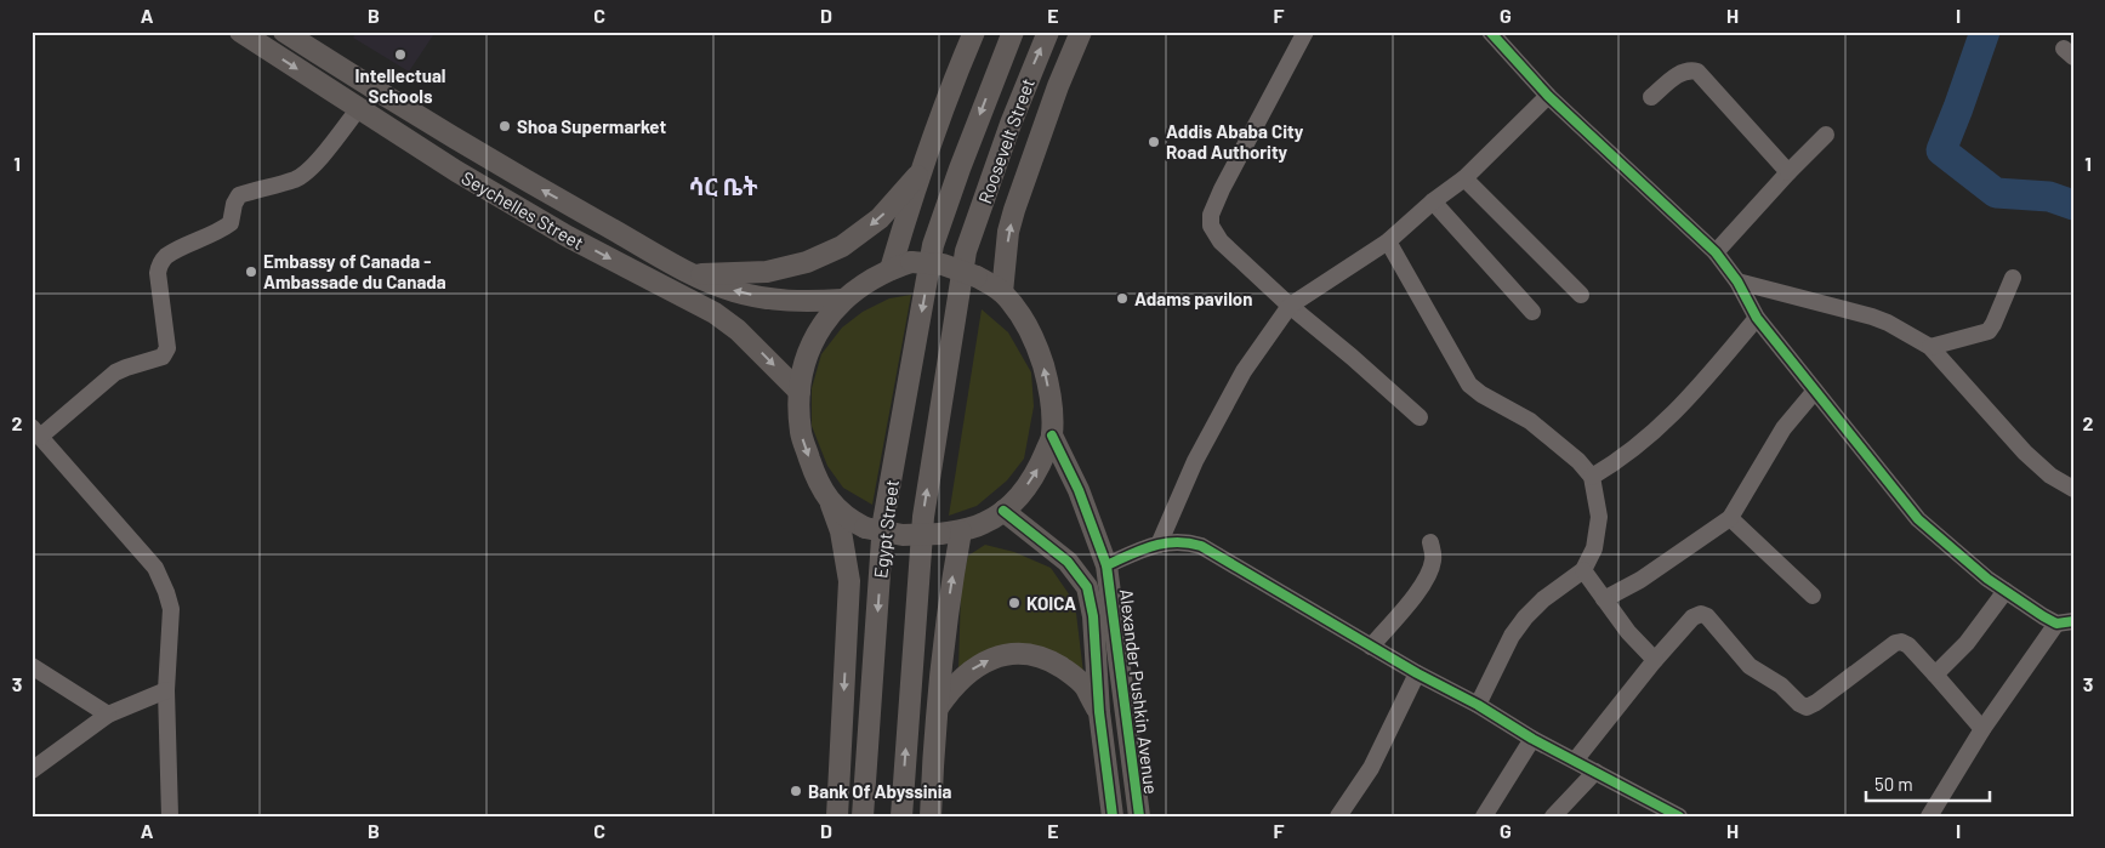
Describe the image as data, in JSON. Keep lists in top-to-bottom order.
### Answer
{
  "streets": {
    "main road": [
      "Roosevelt Street",
      "Seychelles Street",
      "Egypt Street",
      "Alexander Pushkin Avenue"
    ]
  },
  "crossings": [
    ["Roosevelt Street", "Egypt Street"]
  ],
  "districts": ["ሳር ቤት"],
  "places": [
    "Intellectual Schools",
    "Shoa Supermarket",
    "Addis Ababa City Road Authority",
    "Embassy of Canada - Ambassade du Canada",
    "Adams pavilon",
    "KOICA",
    "Bank Of Abyssinia"
  ],
  "scale_bar": "50 m",
  "grid": {
    "columns": [
      "A",
      "B",
      "C",
      "D",
      "E",
      "F",
      "G",
      "H",
      "I"
    ],
    "rows": ["1", "2", "3"]
  }
}
